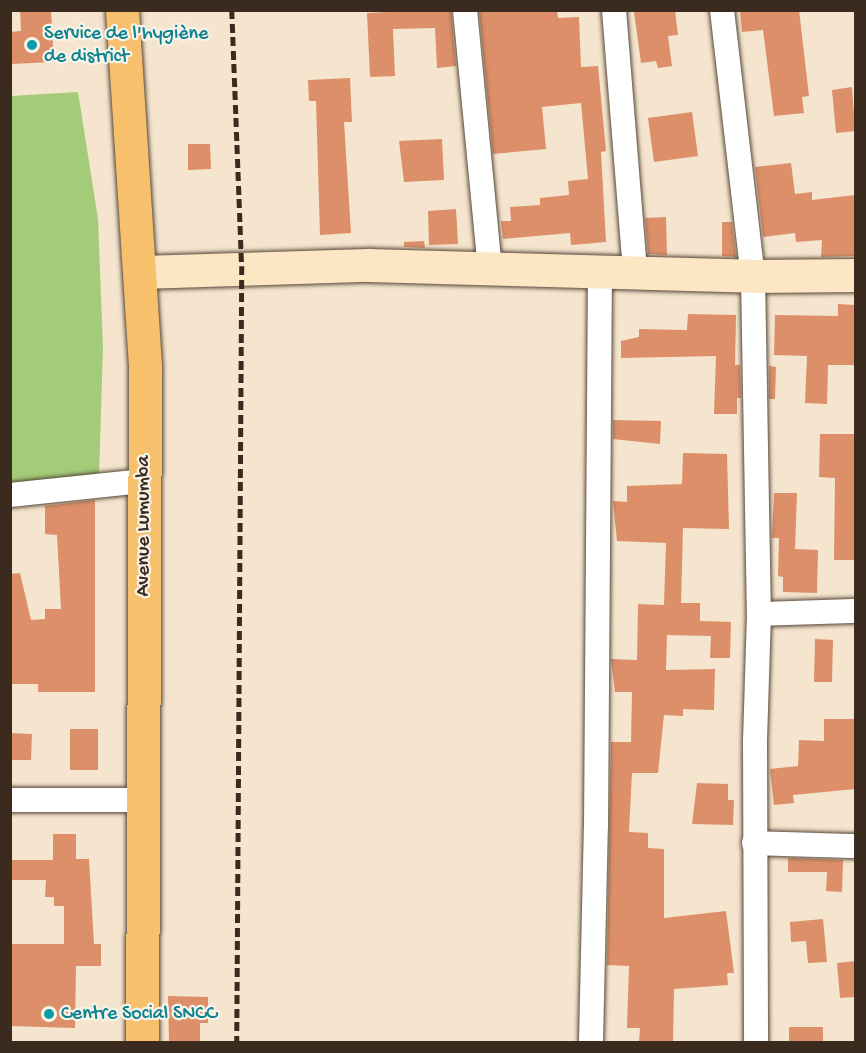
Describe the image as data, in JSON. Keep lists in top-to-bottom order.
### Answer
{
  "streets": {
    "highway": ["Avenue Lumumba"]
  },
  "places": ["Service de l'hygiène de district", "Centre Social SNCC"]
}
